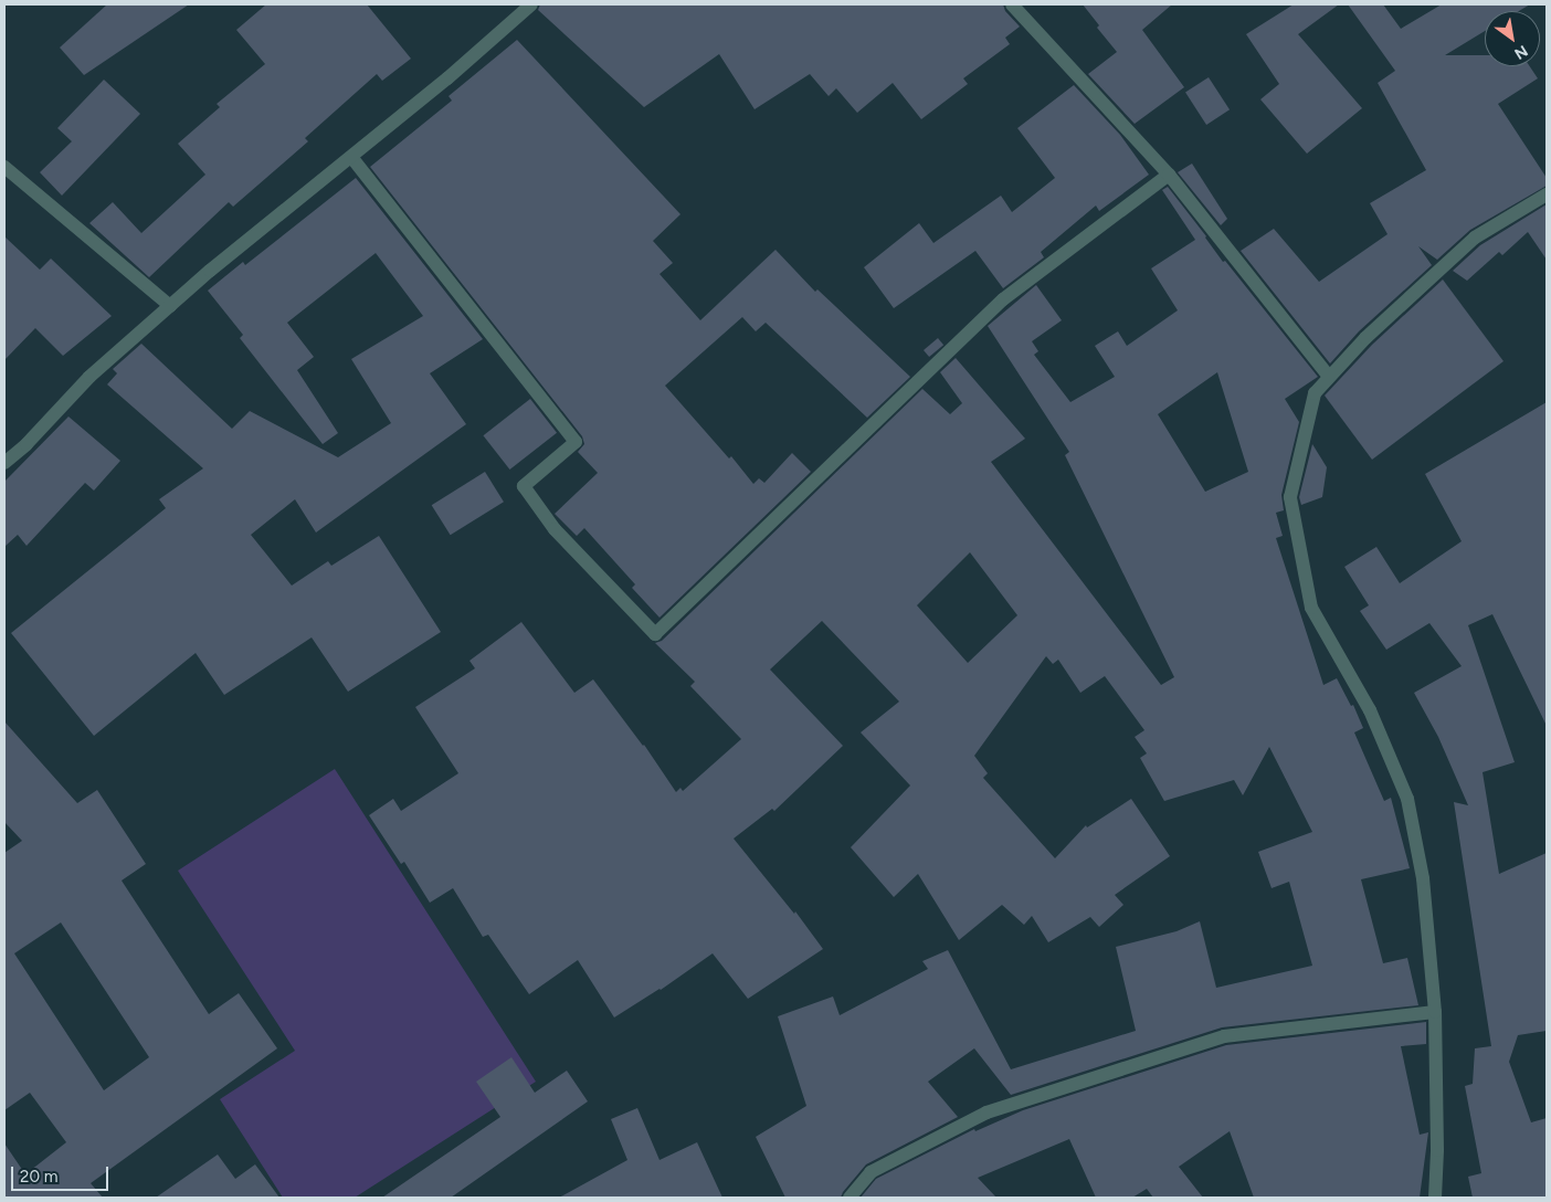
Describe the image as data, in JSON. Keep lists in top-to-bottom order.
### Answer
{
  "scale_bar": "20 m",
  "north": "bottom right"
}
